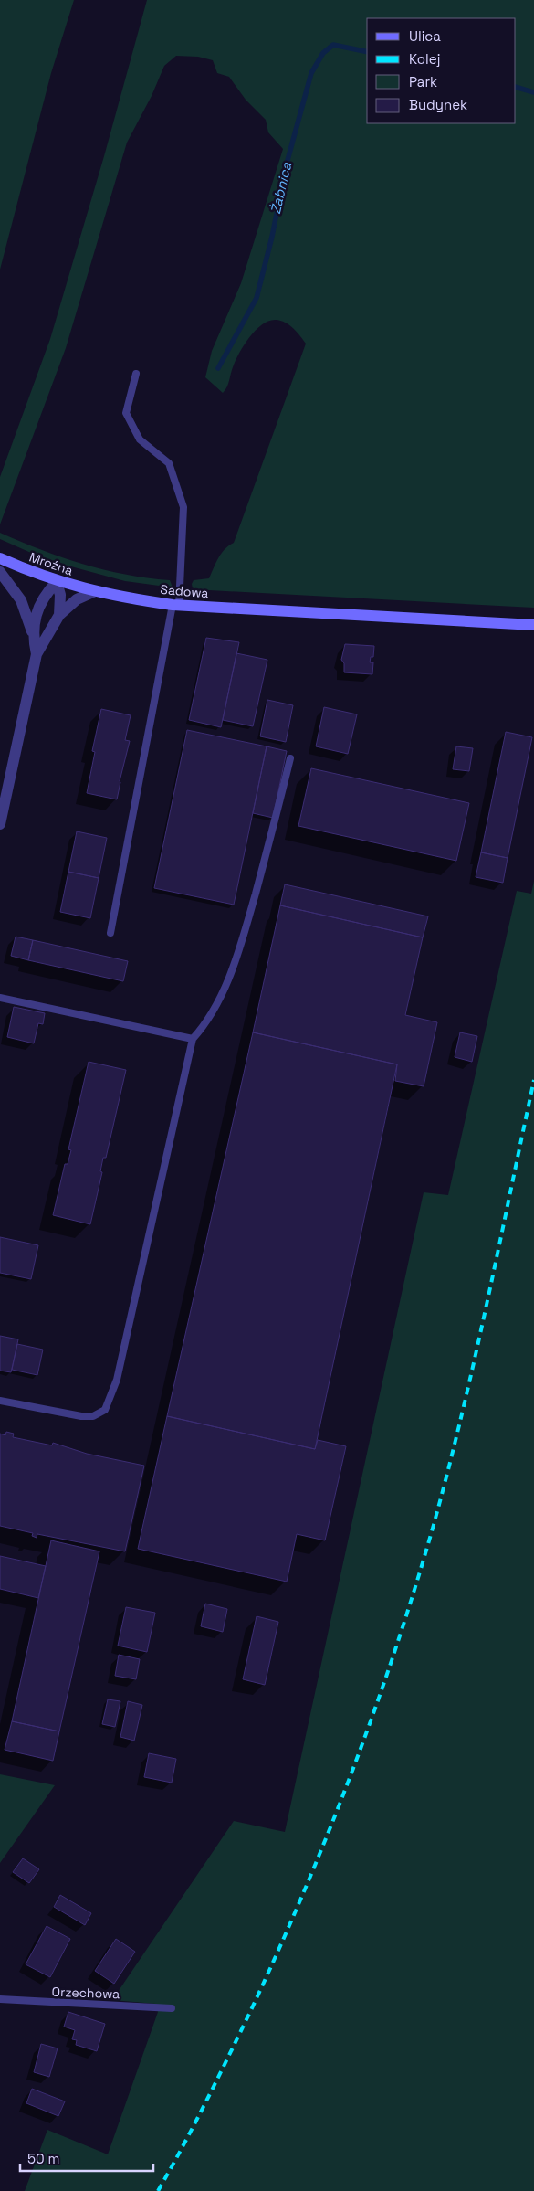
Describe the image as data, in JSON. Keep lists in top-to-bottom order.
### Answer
{
  "streets": {
    "main road": ["Mroźna", "Sadowa"],
    "lane": ["Orzechowa"]
  },
  "crossings": [
    ["Mroźna", "Sadowa"]
  ],
  "water": ["Żabnica"],
  "legend": [
    "Ulica",
    "Kolej",
    "Park",
    "Budynek"
  ],
  "scale_bar": "50 m"
}
